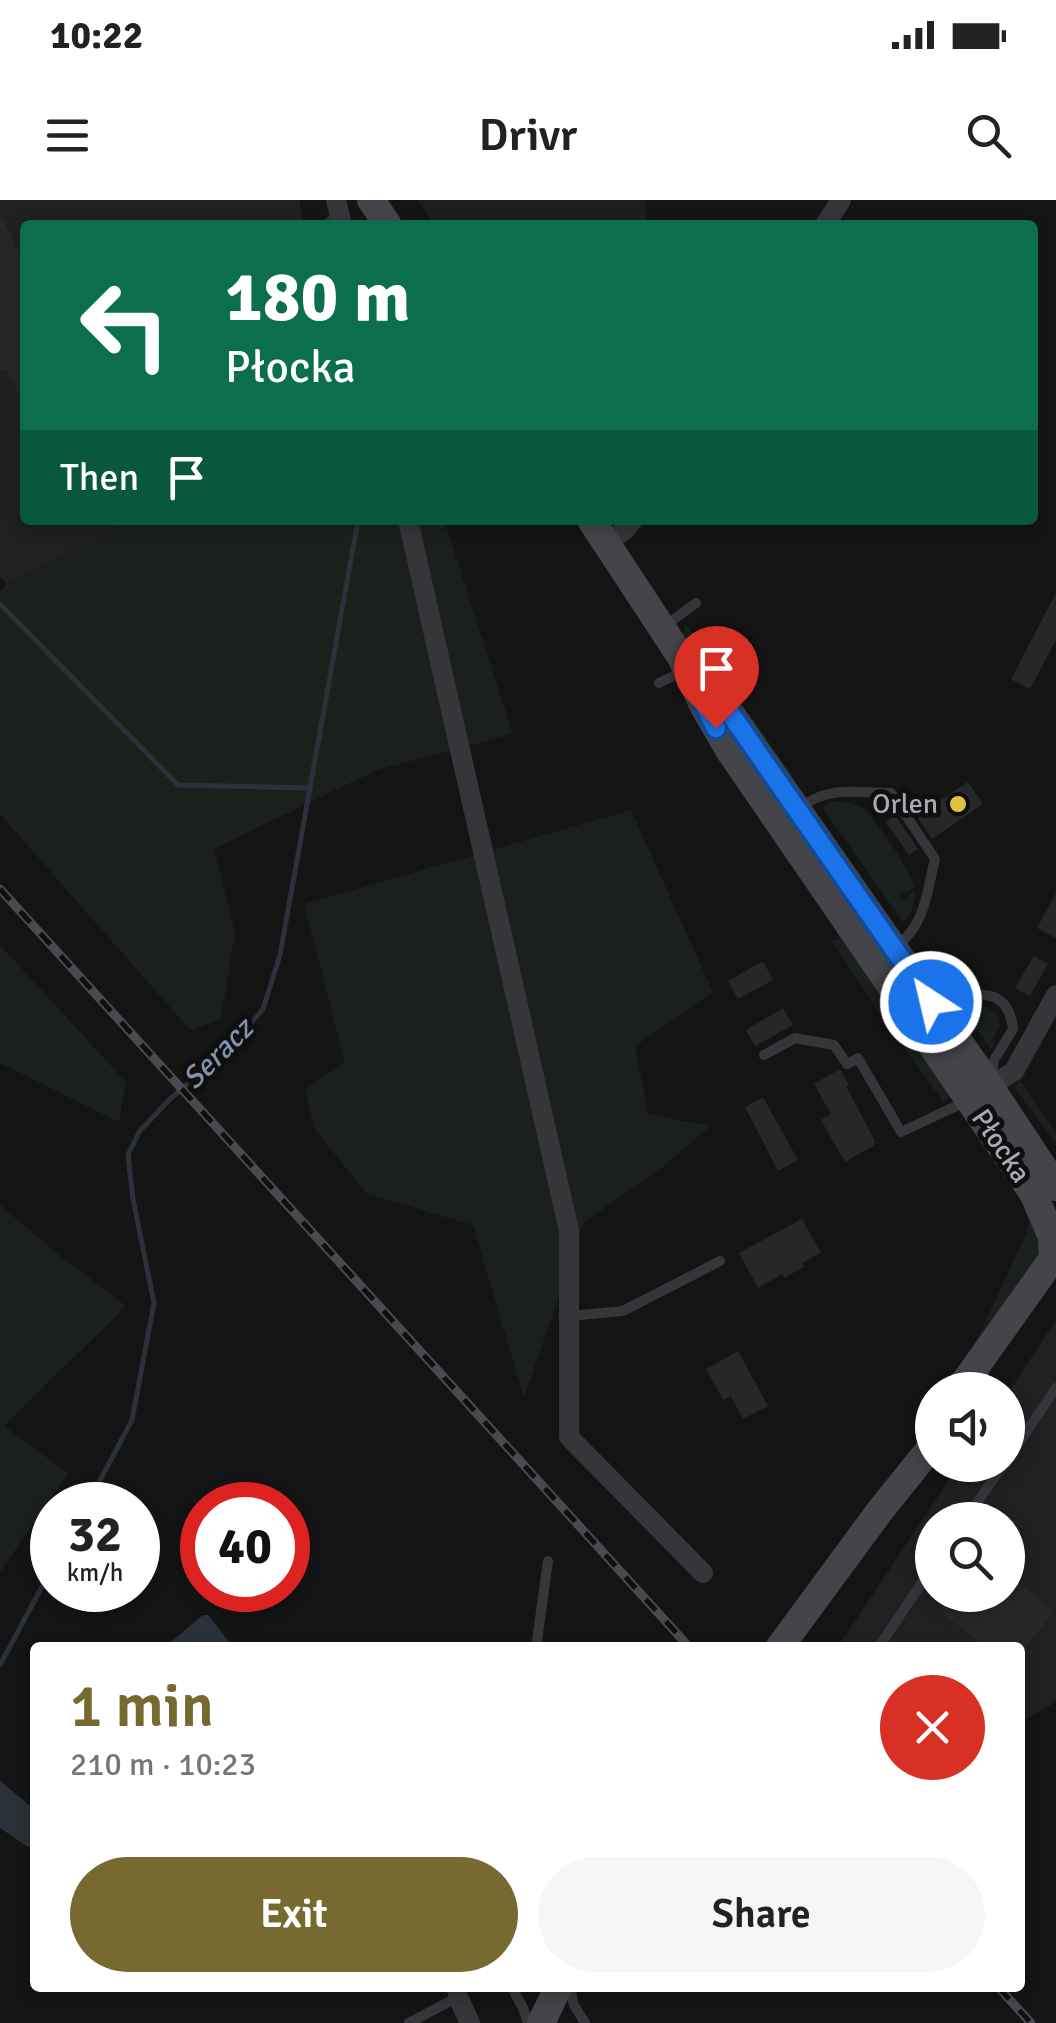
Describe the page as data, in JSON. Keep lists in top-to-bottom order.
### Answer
{
  "streets": {
    "street": ["Płocka"]
  },
  "water": ["Seracz"],
  "places": ["Orlen"],
  "page": {
    "status": "10:22",
    "header": "Drivr",
    "turn": ["180 m", "Płocka"],
    "then": "Then",
    "speed": "32 km/h",
    "limit": "40",
    "heading": ["1 min", "210 m · 10:23"],
    "buttons": ["Exit", "Share"]
  }
}
